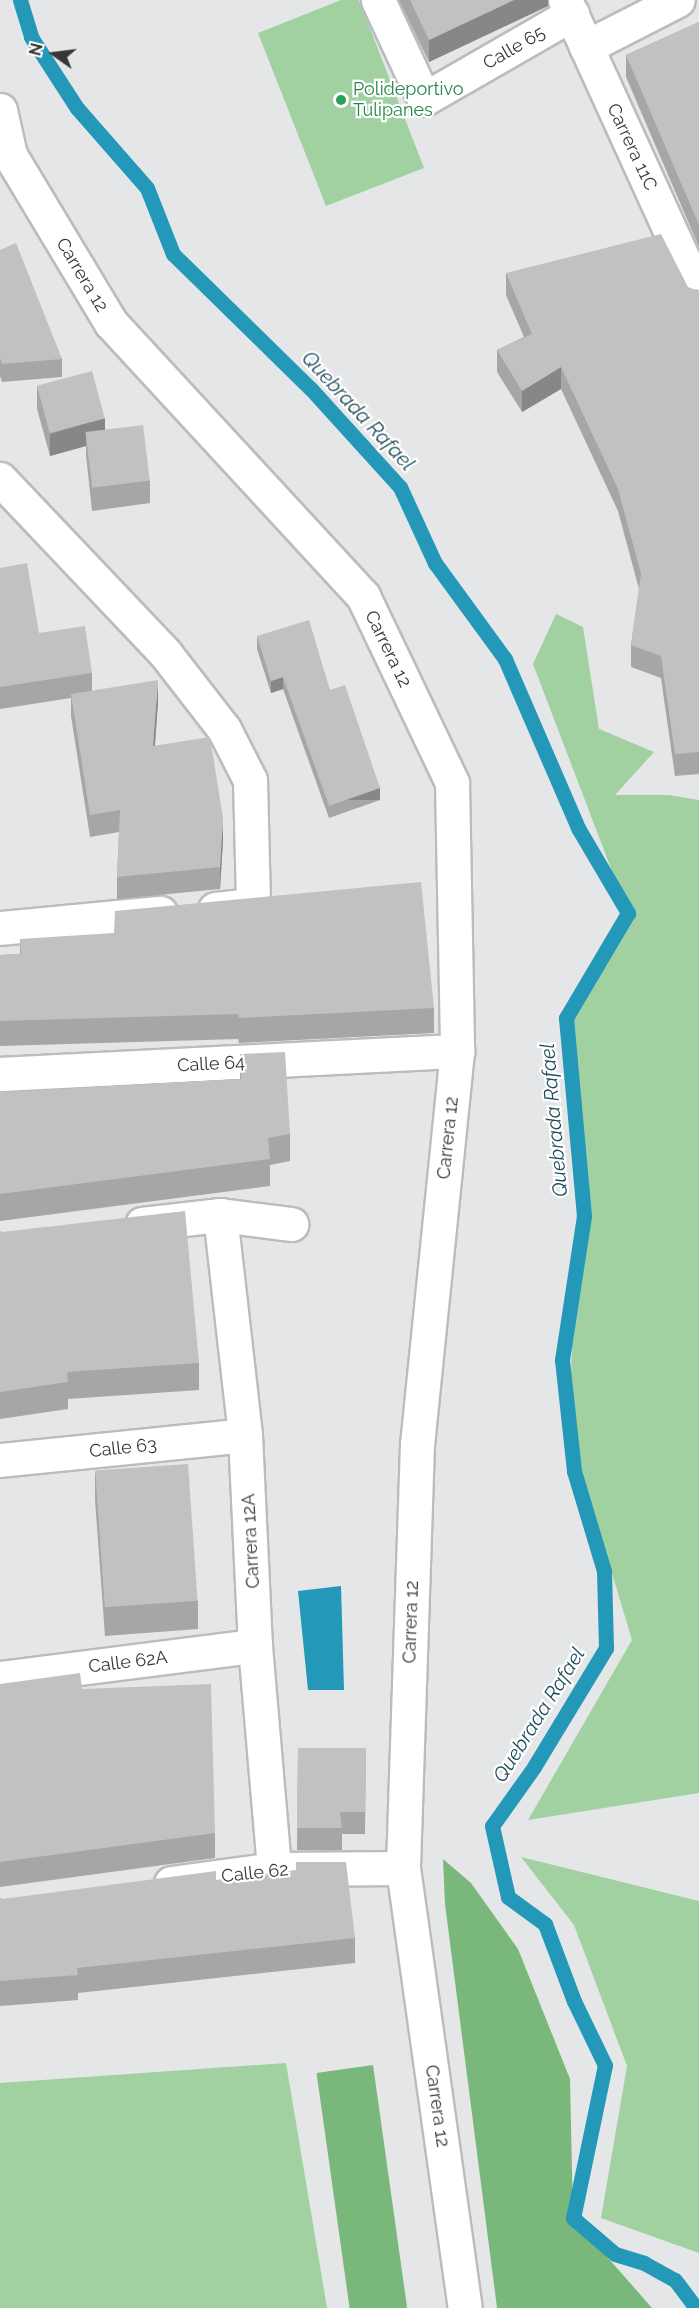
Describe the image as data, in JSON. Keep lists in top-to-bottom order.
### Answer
{
  "streets": {
    "street": [
      "Calle 65",
      "Carrera 11C",
      "Carrera 12",
      "Calle 64",
      "Calle 63",
      "Carrera 12A",
      "Calle 62A",
      "Calle 62"
    ]
  },
  "crossings": [
    ["Calle 65", "Carrera 11C"],
    ["Carrera 12", "Calle 64"],
    ["Carrera 12", "Calle 62"],
    ["Calle 63", "Carrera 12A"],
    ["Carrera 12A", "Calle 62A"],
    ["Carrera 12A", "Calle 62"]
  ],
  "water": ["Quebrada Rafael"],
  "places": ["Polideportivo Tulipanes"],
  "north": "left"
}
